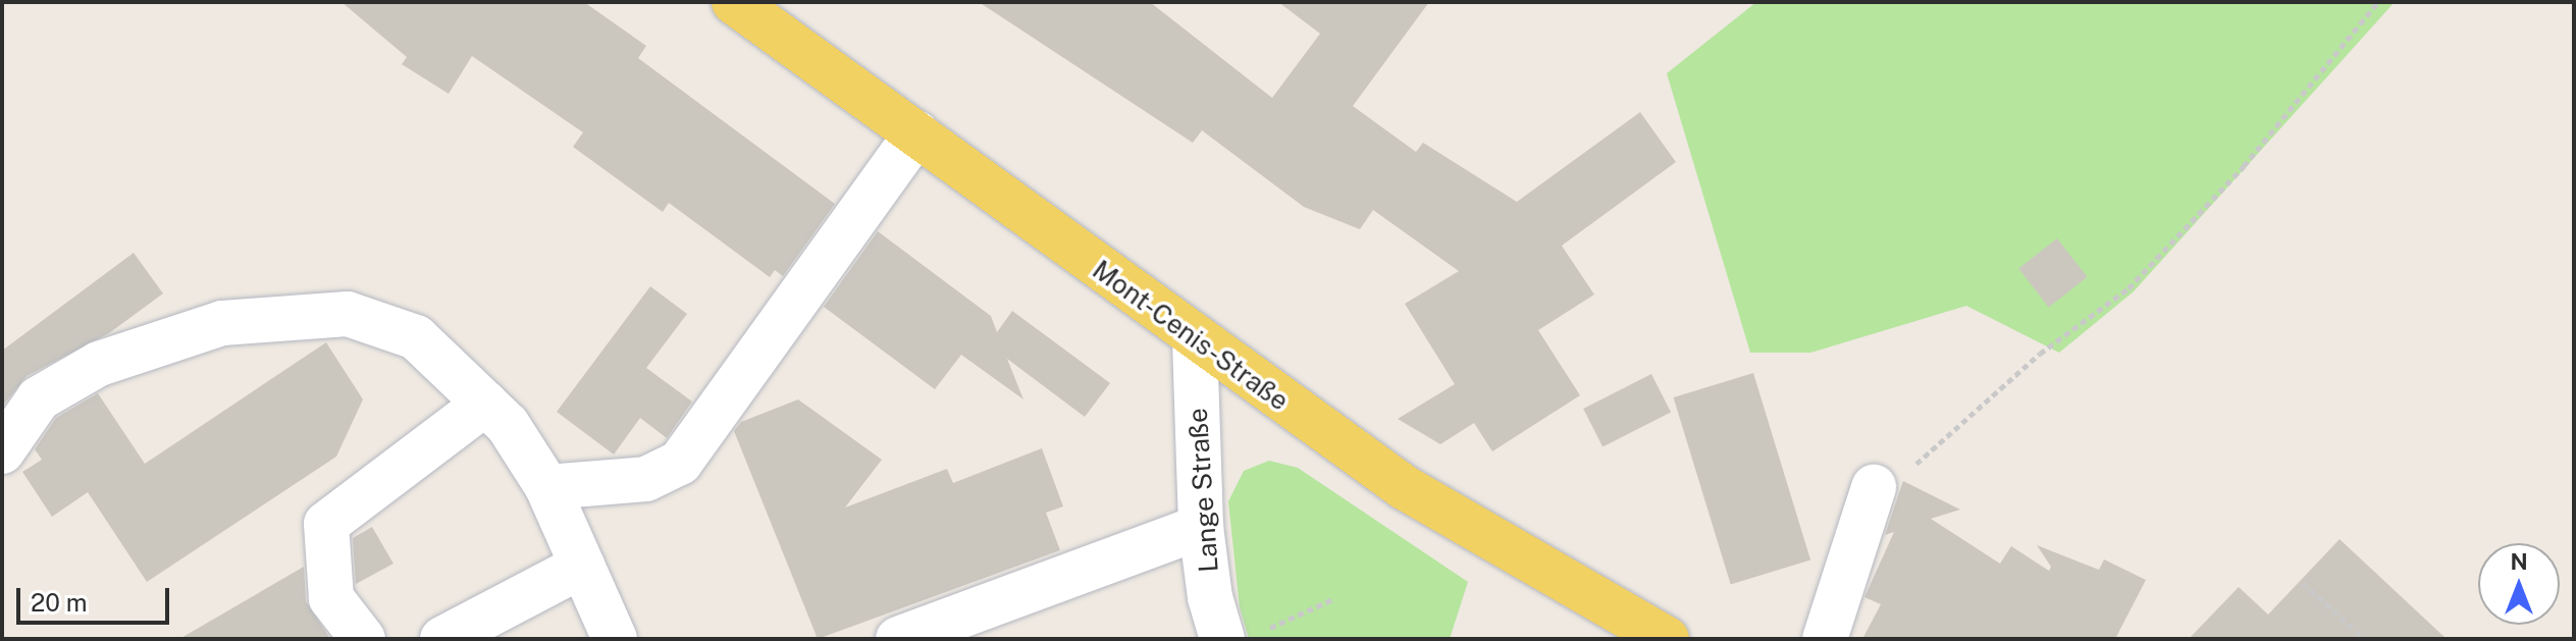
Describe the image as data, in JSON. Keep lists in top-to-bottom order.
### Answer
{
  "streets": {
    "main road": ["Mont-Cenis-Straße"],
    "street": ["Lange Straße"]
  },
  "crossings": [
    ["Mont-Cenis-Straße", "Lange Straße"]
  ],
  "scale_bar": "20 m",
  "north": "top"
}
